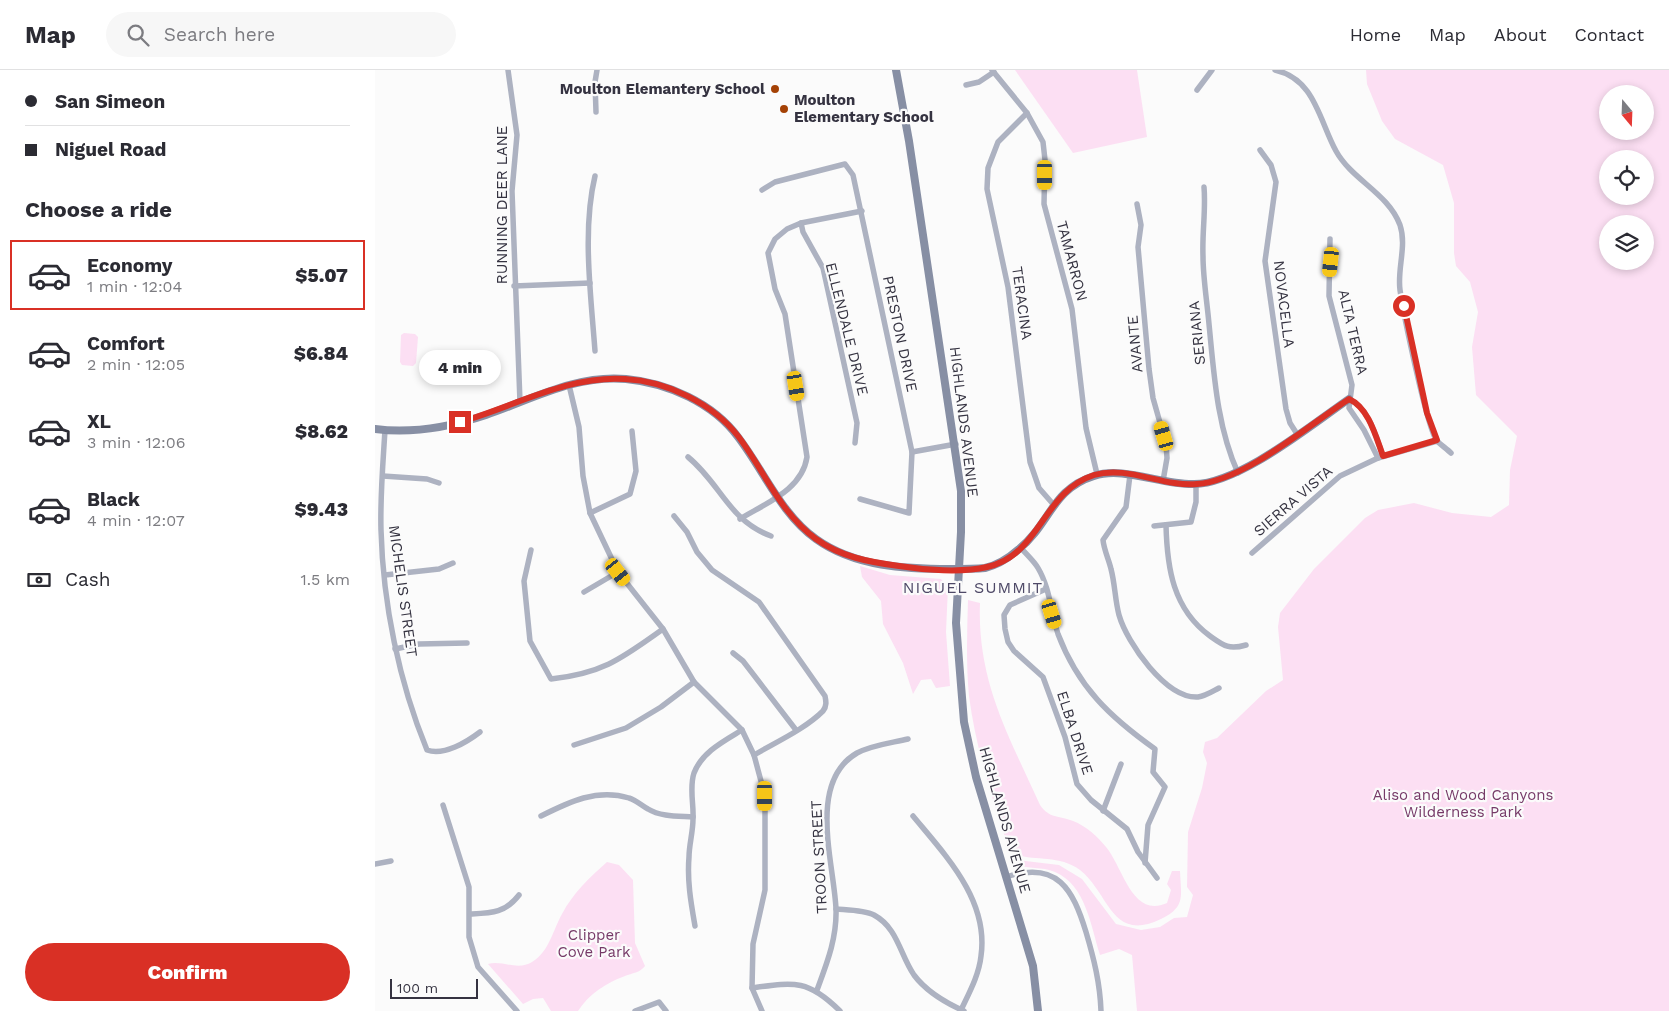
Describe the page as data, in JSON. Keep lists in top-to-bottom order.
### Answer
{
  "streets": {
    "main road": ["HIGHLANDS AVENUE"],
    "street": [
      "RUNNING DEER LANE",
      "TAMARRON",
      "TERACINA",
      "NOVACELLA",
      "ELLENDALE DRIVE",
      "ALTA TERRA",
      "SERIANA",
      "PRESTON DRIVE",
      "AVANTE",
      "SIERRA VISTA",
      "MICHELIS STREET",
      "ELBA DRIVE",
      "TROON STREET"
    ]
  },
  "crossings": [
    ["TAMARRON", "TERACINA"],
    ["ALTA TERRA", "SIERRA VISTA"]
  ],
  "districts": ["NIGUEL SUMMIT"],
  "parks": ["Aliso and Wood Canyons Wilderness Park", "Clipper Cove Park"],
  "places": ["Moulton Elemantery School", "Moulton Elementary School"],
  "scale_bar": "100 m",
  "north": "bottom",
  "page": {
    "header": "Map",
    "search": "Search here",
    "nav": [
      "Home",
      "Map",
      "About",
      "Contact"
    ],
    "banner": ["San Simeon", "Niguel Road"],
    "heading": "Choose a ride",
    "list": [
      {
        "name": "Economy",
        "note": "1 min · 12:04",
        "value": "$5.07"
      },
      {
        "name": "Comfort",
        "note": "2 min · 12:05",
        "value": "$6.84"
      },
      {
        "name": "XL",
        "note": "3 min · 12:06",
        "value": "$8.62"
      },
      {
        "name": "Black",
        "note": "4 min · 12:07",
        "value": "$9.43"
      }
    ],
    "bubble": "4 min",
    "pay": ["Cash", "1.5 km"],
    "buttons": "Confirm",
    "scale": "100 m"
  }
}
